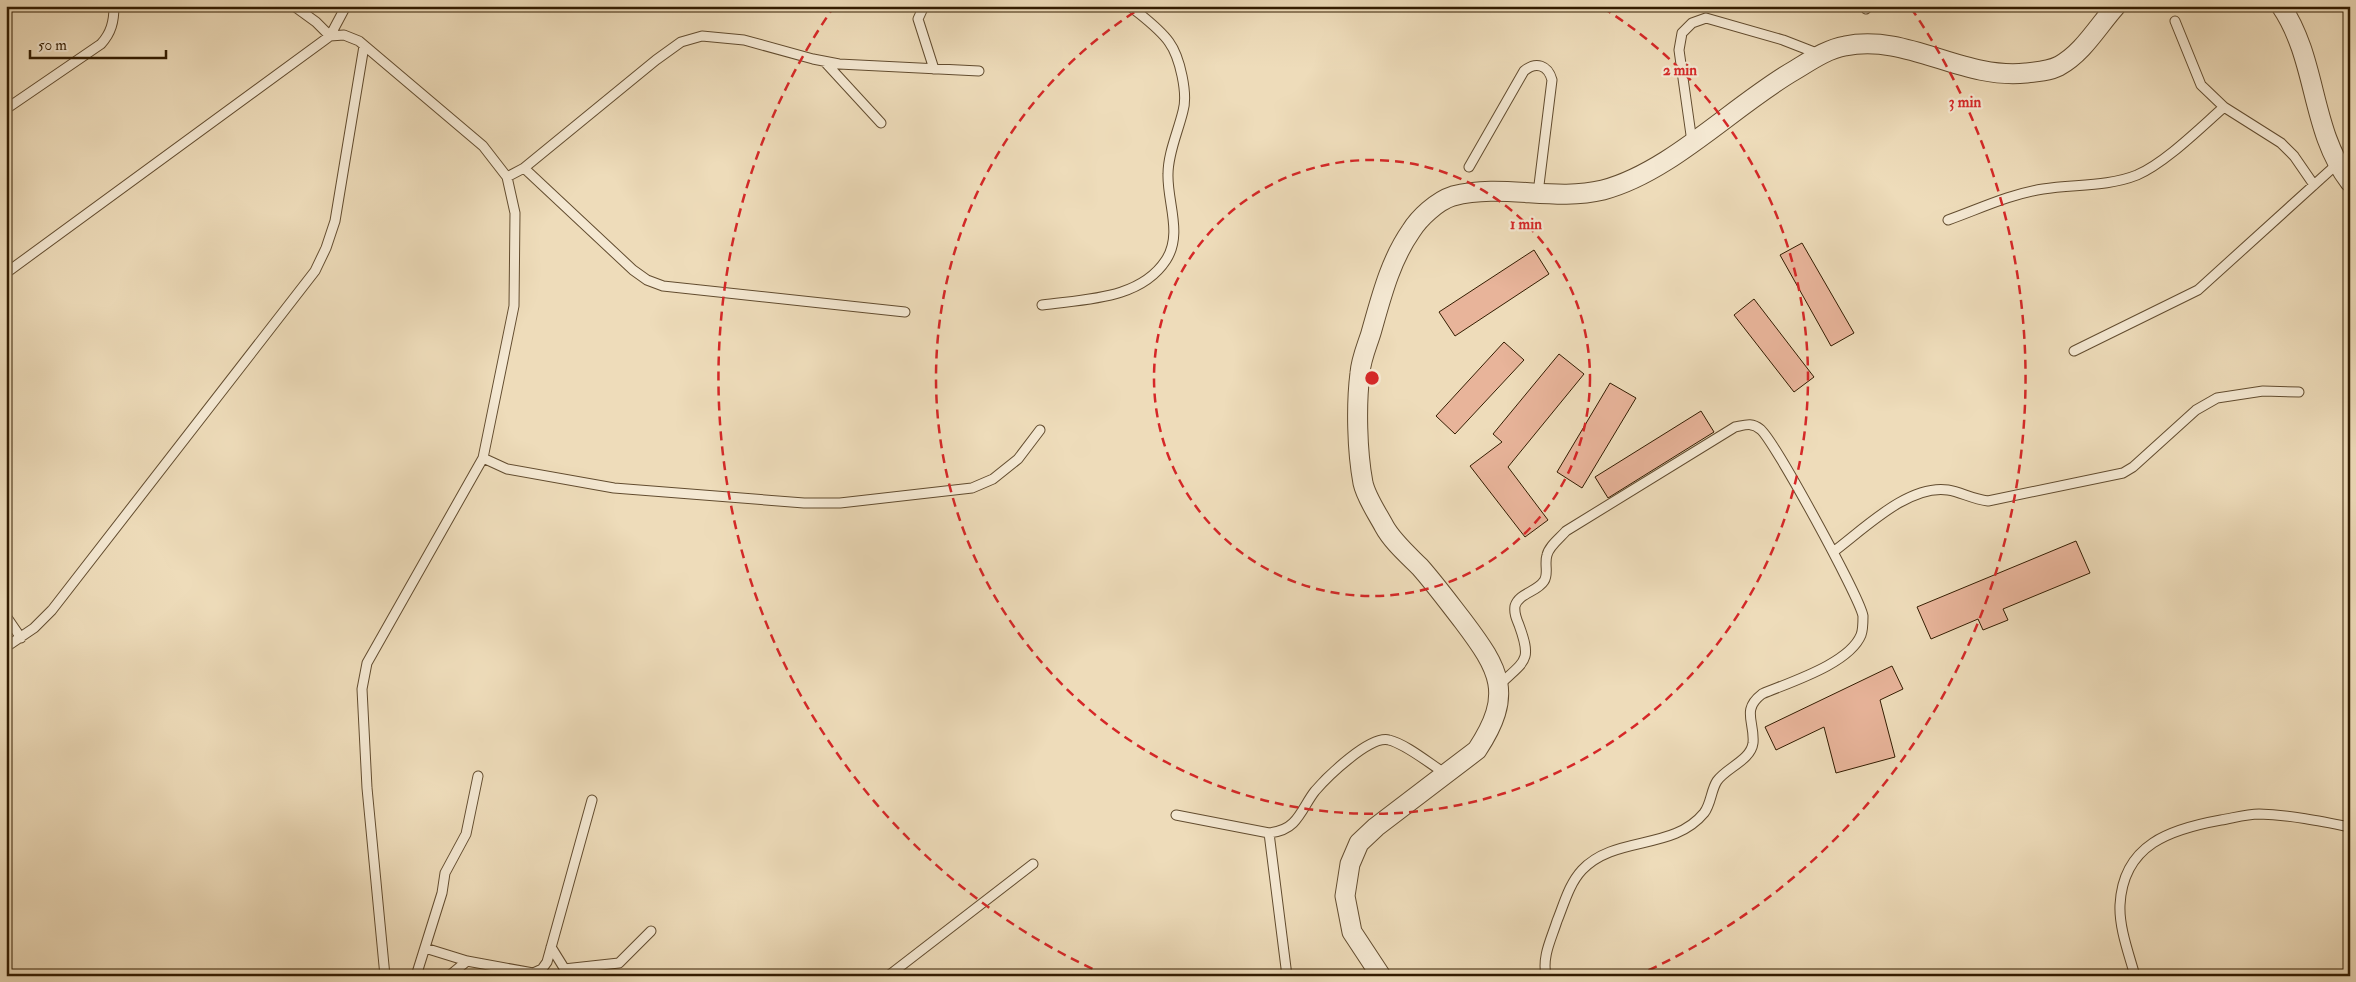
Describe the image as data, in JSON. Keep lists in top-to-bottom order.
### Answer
{
  "scale_bar": "50 m",
  "rings": ["2 min", "3 min", "1 min"]
}
